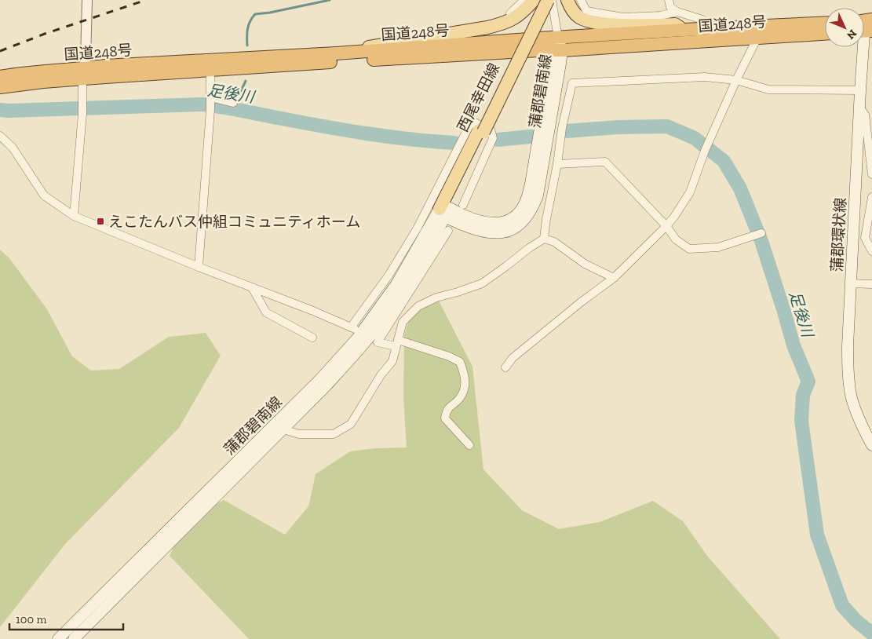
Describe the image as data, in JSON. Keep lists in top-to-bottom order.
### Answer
{
  "streets": {
    "highway": ["国道248号"],
    "main road": ["蒲郡碧南線", "西尾幸田線", "蒲郡環状線"]
  },
  "crossings": [
    ["国道248号", "蒲郡碧南線"],
    ["蒲郡碧南線", "西尾幸田線"]
  ],
  "water": ["足後川"],
  "places": {
    "transit": ["えこたんバス仲組コミュニティホーム"]
  },
  "scale_bar": "100 m",
  "north": "bottom right"
}
